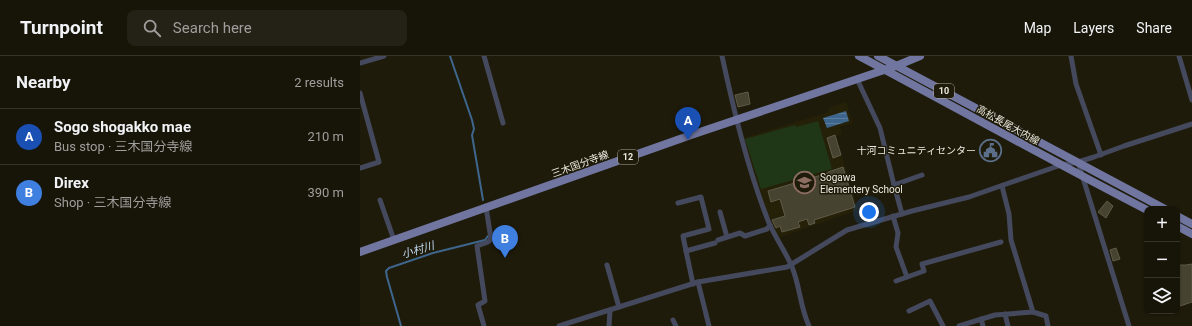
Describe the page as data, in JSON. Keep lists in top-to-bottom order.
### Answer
{
  "streets": {
    "main road": [
      "10",
      "高松長尾大内線",
      "12",
      "三木国分寺線"
    ]
  },
  "crossings": [
    ["高松長尾大内線", "三木国分寺線"]
  ],
  "water": ["小村川"],
  "places": {
    "public building": ["十河コミュニティセンター"],
    "school or university": ["Sogawa Elementery School"]
  },
  "page": {
    "header": "Turnpoint",
    "search": "Search here",
    "nav": ["Map", "Layers", "Share"],
    "heading": ["Nearby", "2 results"],
    "pins": ["A", "B"],
    "list": [
      {
        "mark": "A",
        "name": "Sogo shogakko mae",
        "note": "Bus stop · 三木国分寺線",
        "value": "210 m"
      },
      {
        "mark": "B",
        "name": "Direx",
        "note": "Shop · 三木国分寺線",
        "value": "390 m"
      }
    ],
    "map_buttons": ["+", "−"]
  }
}
